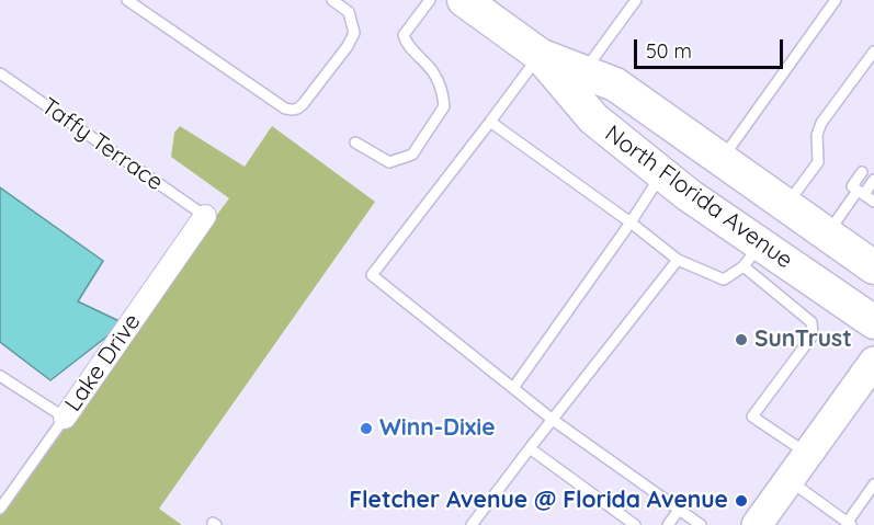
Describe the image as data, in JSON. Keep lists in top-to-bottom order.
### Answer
{
  "streets": {
    "main road": ["North Florida Avenue"],
    "street": ["Lake Drive"],
    "lane": ["Taffy Terrace"]
  },
  "crossings": [
    ["Taffy Terrace", "Lake Drive"]
  ],
  "places": ["SunTrust", "Winn-Dixie", "Fletcher Avenue @ Florida Avenue"],
  "scale_bar": "50 m"
}
